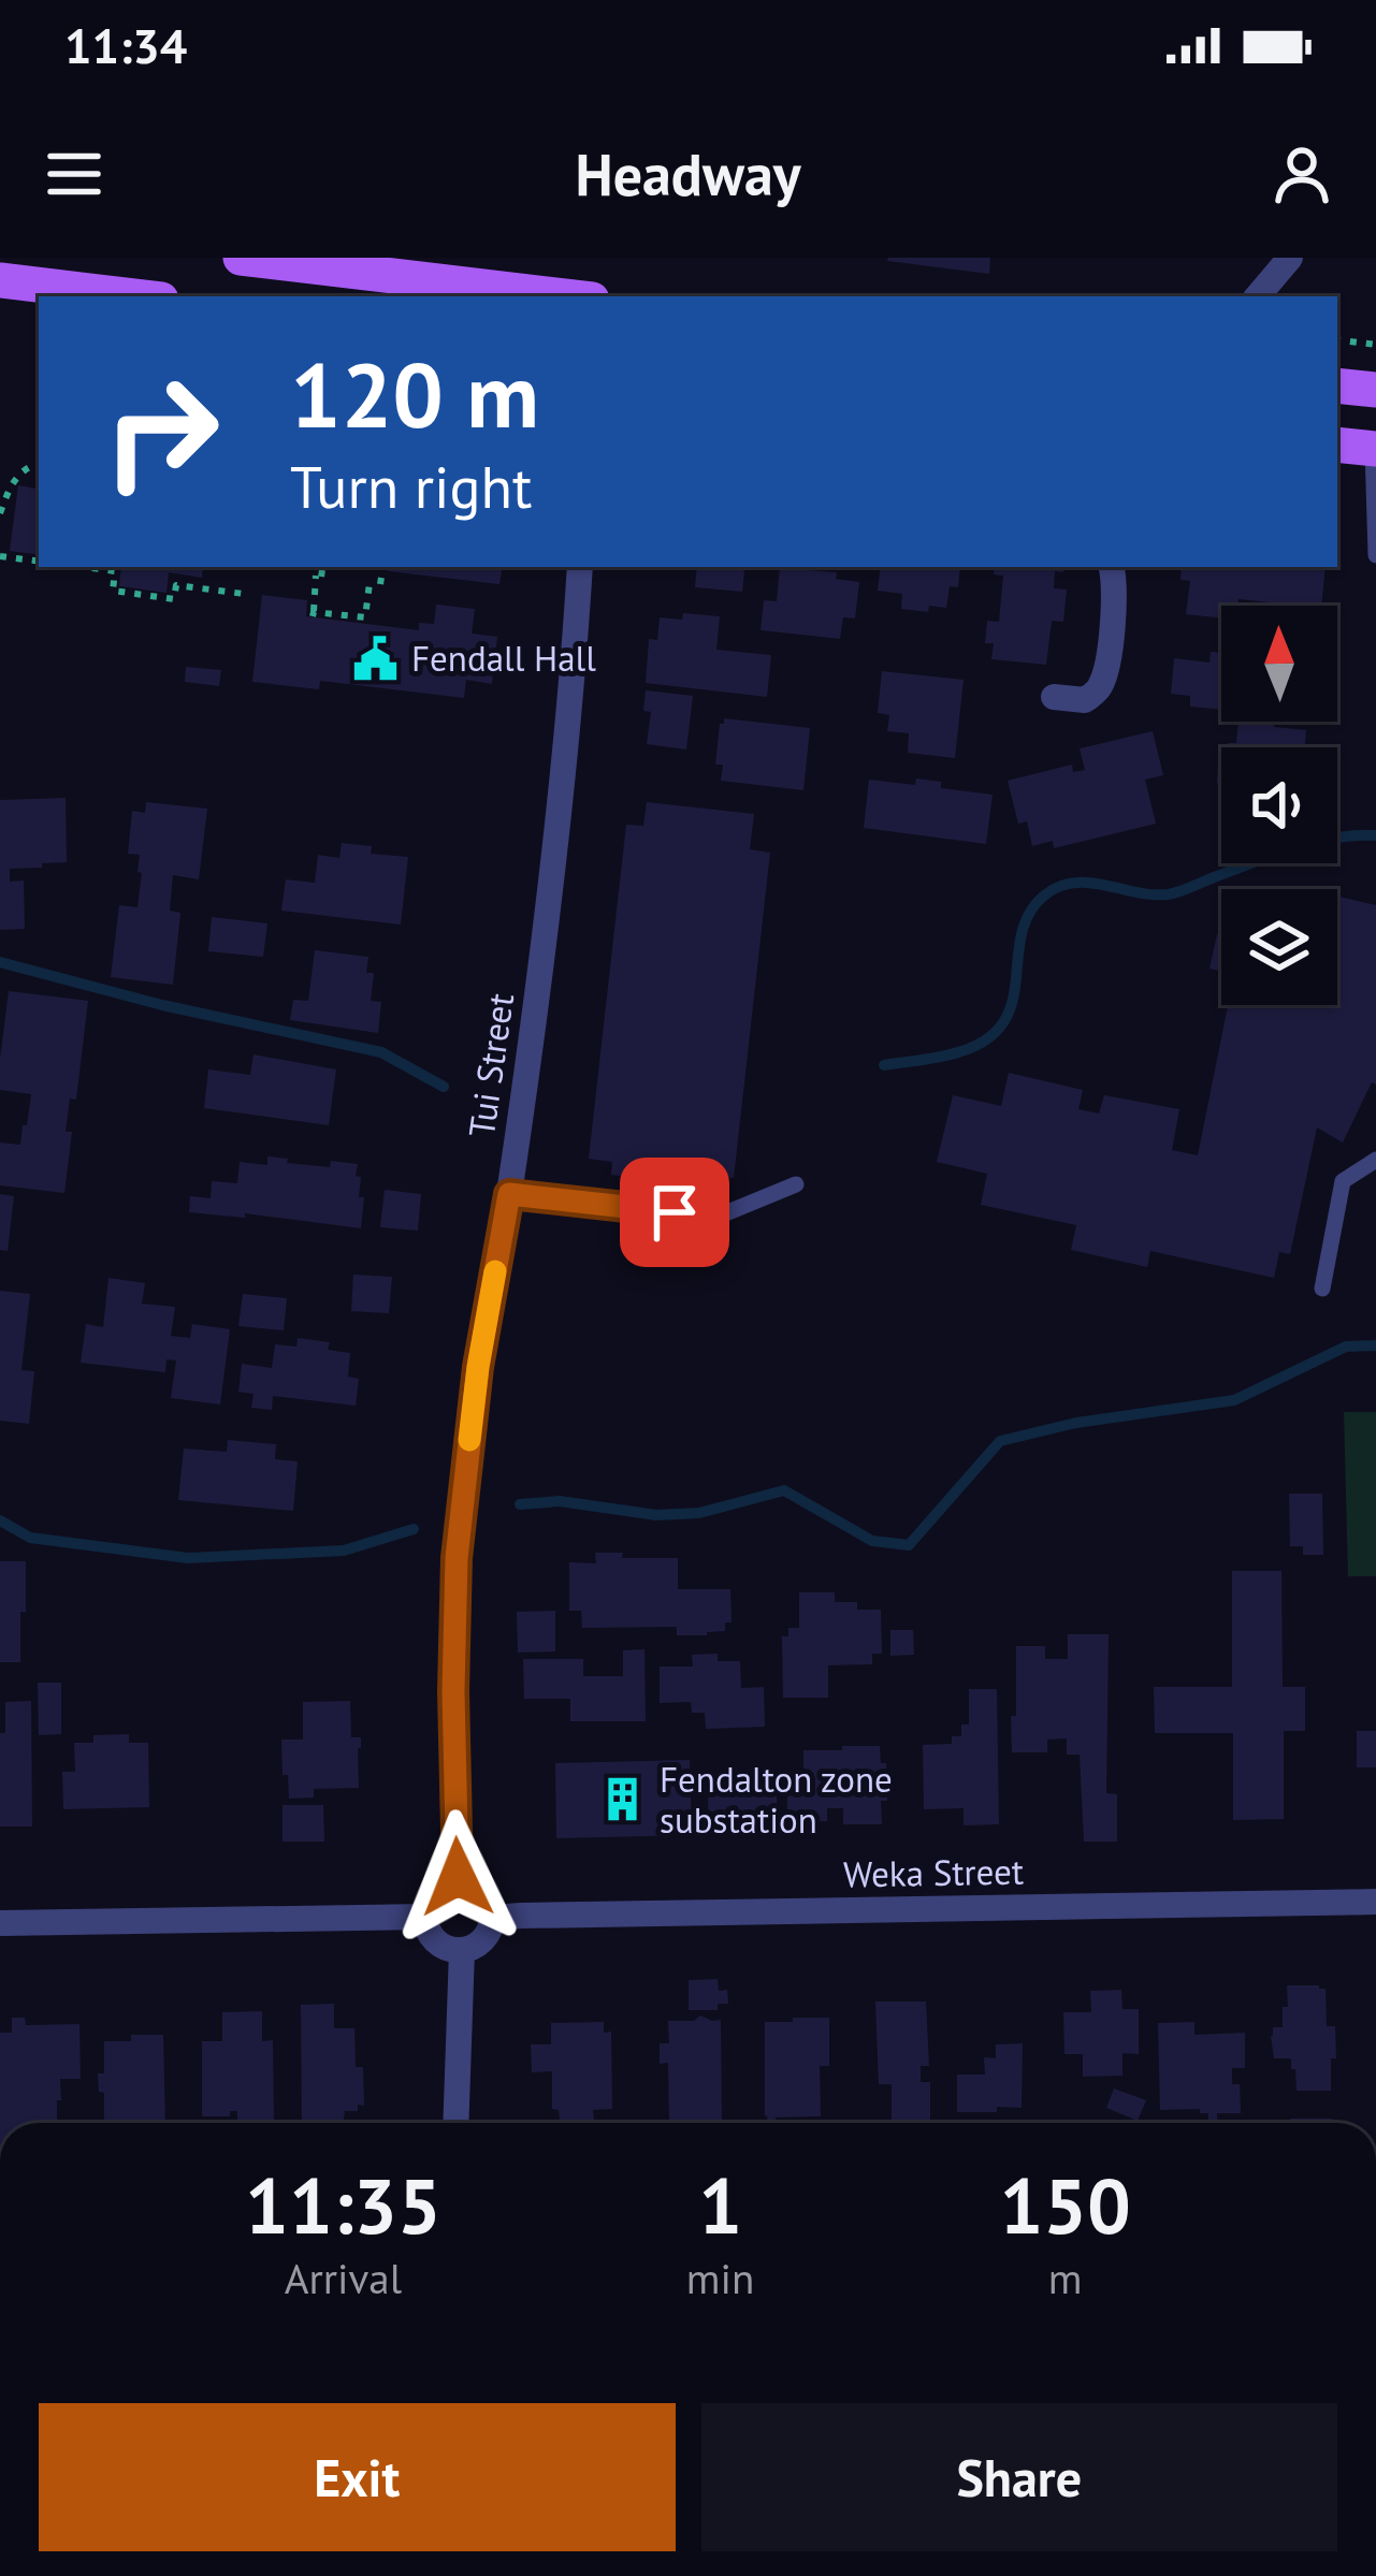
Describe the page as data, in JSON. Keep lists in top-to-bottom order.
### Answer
{
  "streets": {
    "street": ["Tui Street", "Weka Street"]
  },
  "crossings": [
    ["Tui Street", "Weka Street"]
  ],
  "places": {
    "public building": ["Fendall Hall"],
    "building": ["Fendalton zone substation"]
  },
  "north": "top",
  "page": {
    "status": "11:34",
    "header": "Headway",
    "turn": ["120 m", "Turn right"],
    "eta": [
      "11:35",
      "Arrival",
      "1",
      "min",
      "150",
      "m"
    ],
    "buttons": ["Exit", "Share"]
  }
}
